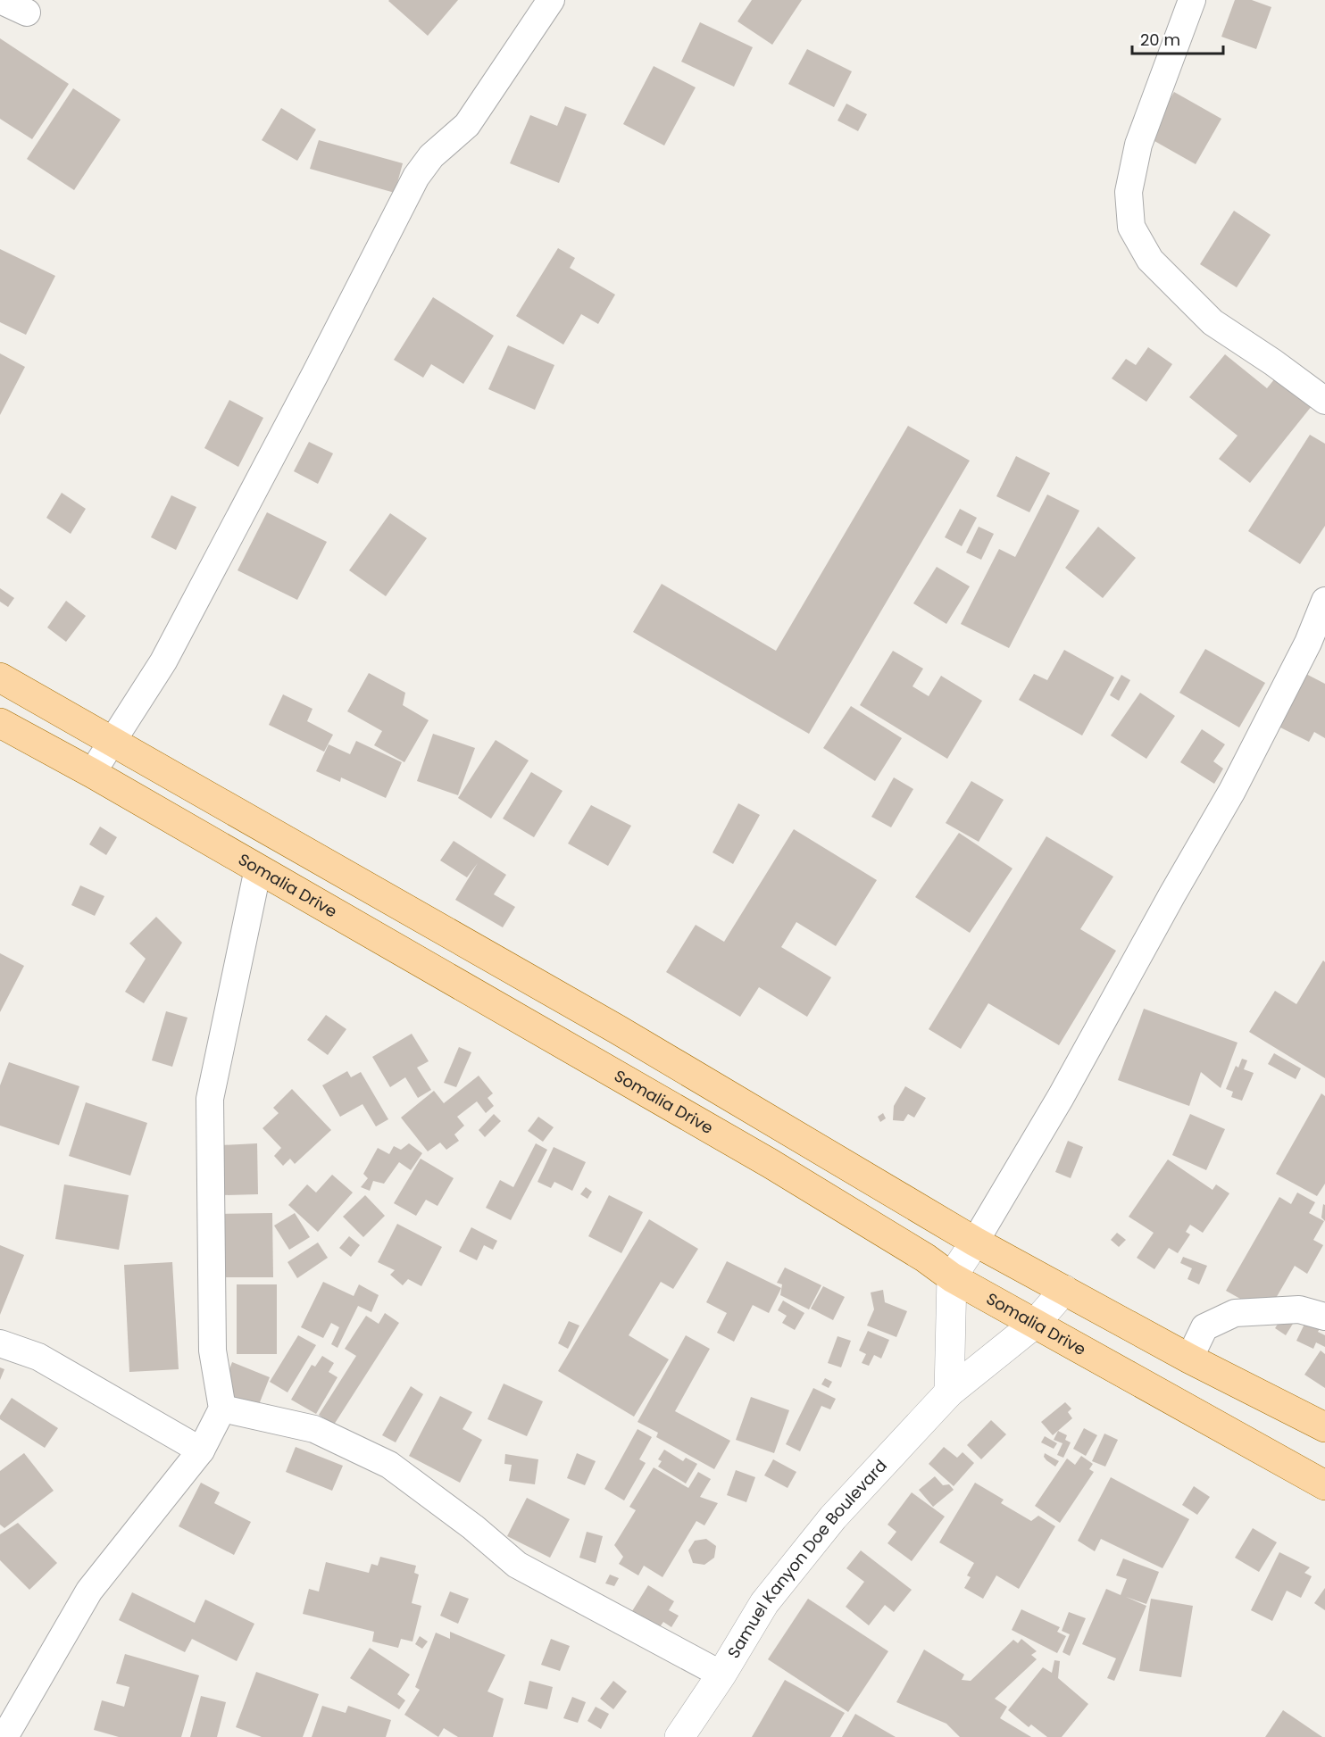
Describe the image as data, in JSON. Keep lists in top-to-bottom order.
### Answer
{
  "streets": {
    "main road": ["Somalia Drive"],
    "street": ["Samuel Kanyon Doe Boulevard"]
  },
  "crossings": [
    ["Somalia Drive", "Samuel Kanyon Doe Boulevard"]
  ],
  "scale_bar": "20 m"
}
